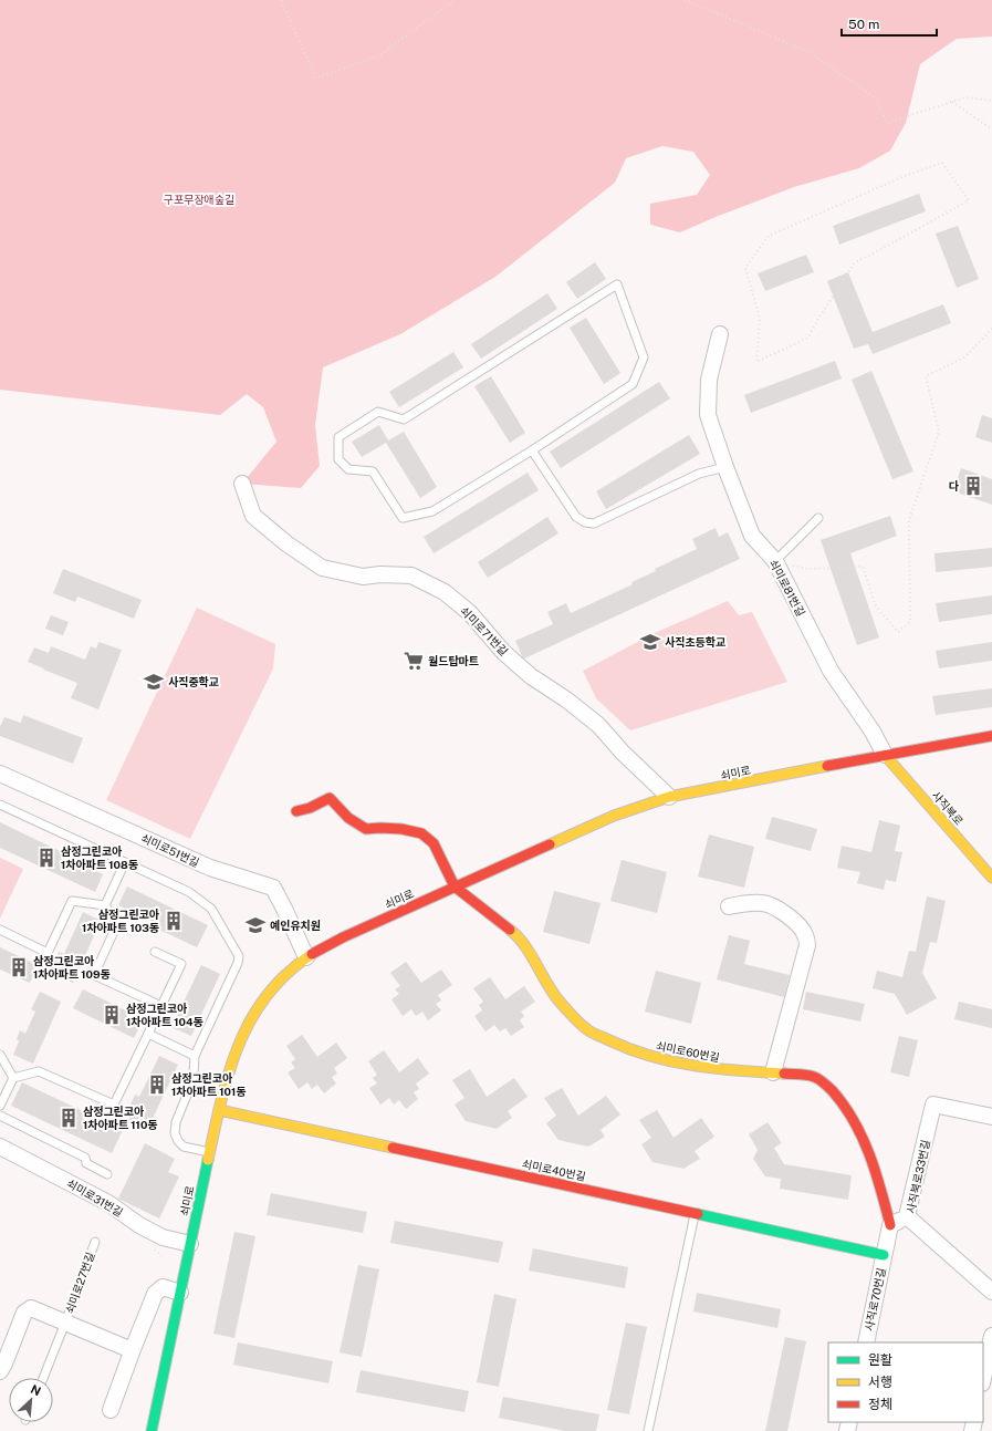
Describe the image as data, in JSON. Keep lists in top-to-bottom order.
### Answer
{
  "streets": {
    "street": [
      "쇠미로81번길",
      "쇠미로71번길",
      "쇠미로",
      "사직북로",
      "쇠미로51번길",
      "쇠미로60번길",
      "쇠미로40번길",
      "사직북로33번길",
      "쇠미로31번길",
      "쇠미로27번길",
      "사직로70번길"
    ]
  },
  "crossings": [
    ["쇠미로81번길", "쇠미로"],
    ["쇠미로81번길", "사직북로"],
    ["쇠미로71번길", "쇠미로"],
    ["쇠미로", "사직북로"],
    ["쇠미로", "쇠미로51번길"],
    ["쇠미로", "쇠미로60번길"],
    ["쇠미로", "쇠미로40번길"],
    ["쇠미로", "쇠미로31번길"],
    ["쇠미로60번길", "사직로70번길"],
    ["쇠미로40번길", "사직로70번길"]
  ],
  "parks": ["구포무장애숲길"],
  "places": {
    "building": [
      "다",
      "삼정그린코아 1차아파트 108동",
      "삼정그린코아 1차아파트 103동",
      "삼정그린코아 1차아파트 109동",
      "삼정그린코아 1차아파트 104동",
      "삼정그린코아 1차아파트 101동",
      "삼정그린코아 1차아파트 110동"
    ],
    "school or university": ["사직초등학교", "사직중학교", "예인유치원"],
    "supermarket": ["월드탑마트"]
  },
  "legend": ["원활", "서행", "정체"],
  "scale_bar": "50 m",
  "north": "top right"
}
